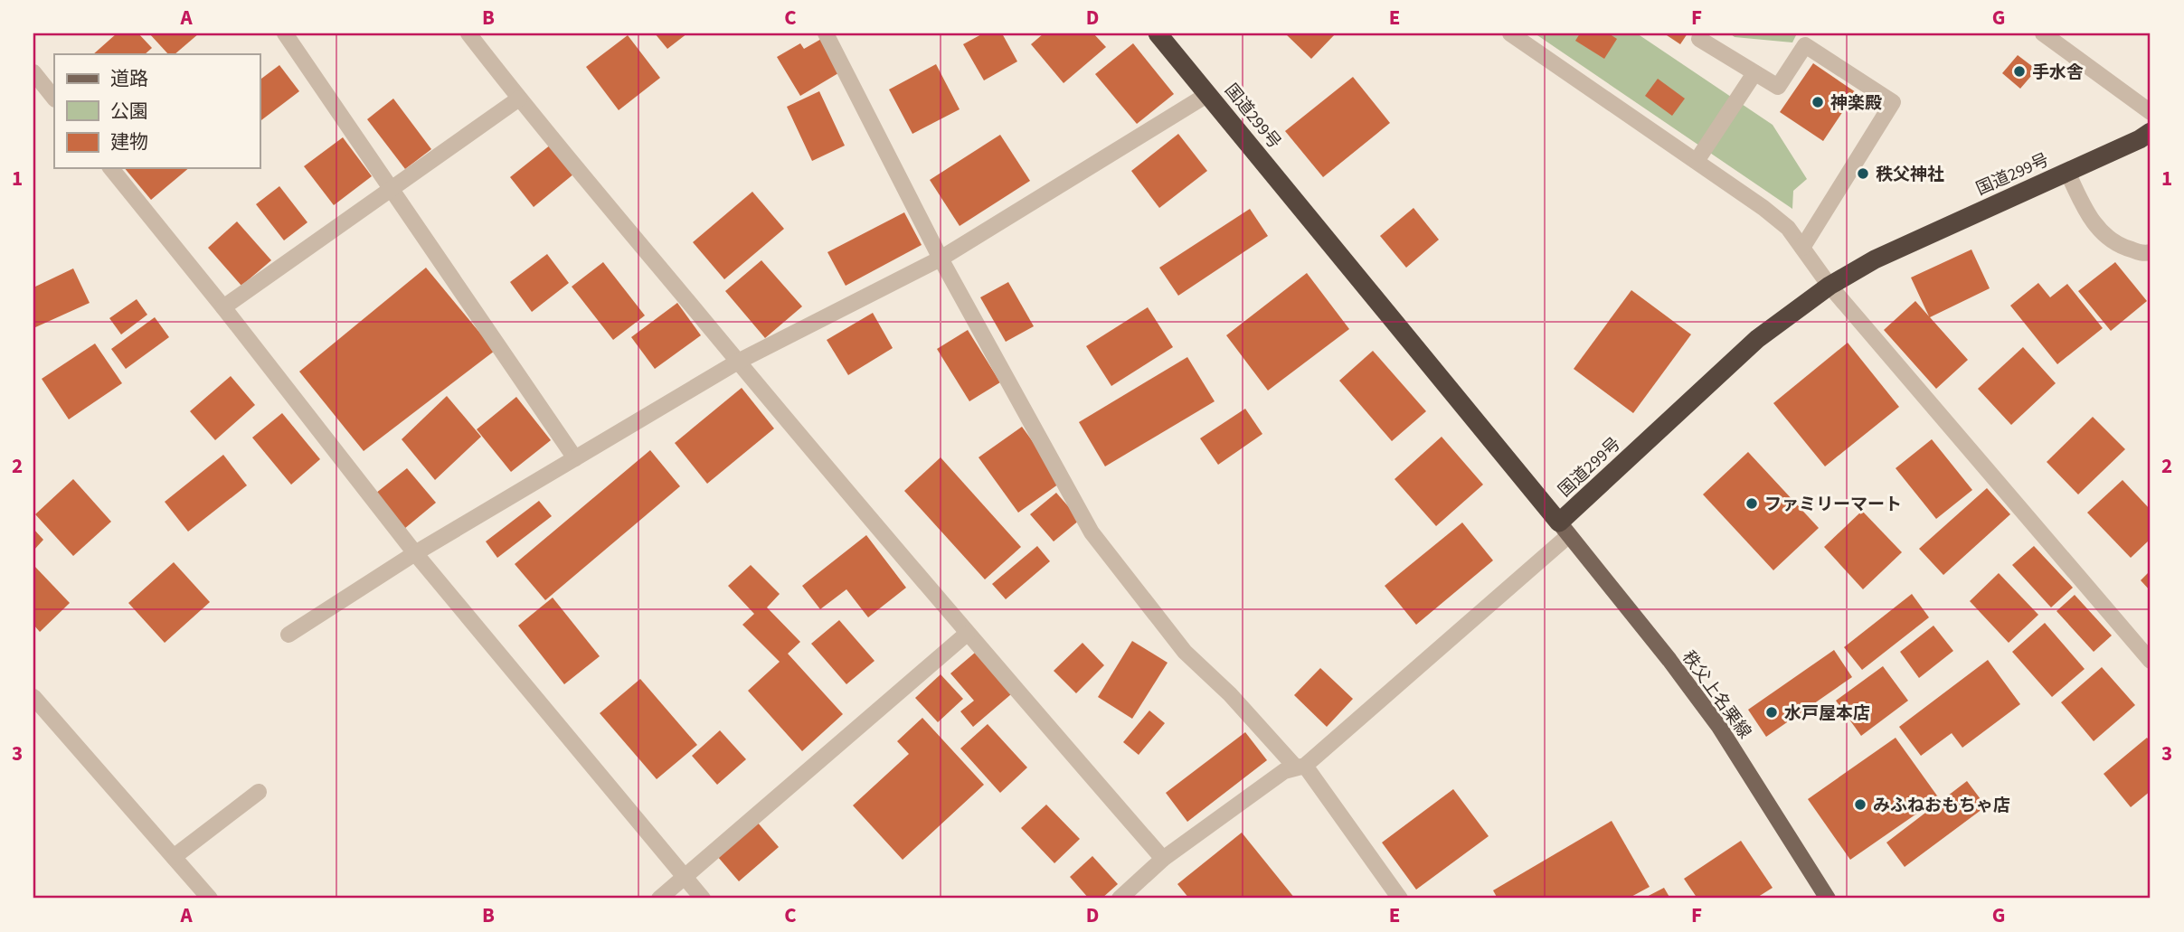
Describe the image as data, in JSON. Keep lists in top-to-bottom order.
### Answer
{
  "streets": {
    "highway": ["国道299号"],
    "main road": ["秩父上名栗線"]
  },
  "crossings": [
    ["国道299号", "秩父上名栗線"]
  ],
  "places": [
    "手水舎",
    "神楽殿",
    "秩父神社",
    "ファミリーマート",
    "水戸屋本店",
    "みふねおもちゃ店"
  ],
  "legend": ["道路", "公園", "建物"],
  "grid": {
    "columns": [
      "A",
      "B",
      "C",
      "D",
      "E",
      "F",
      "G"
    ],
    "rows": ["1", "2", "3"]
  }
}
